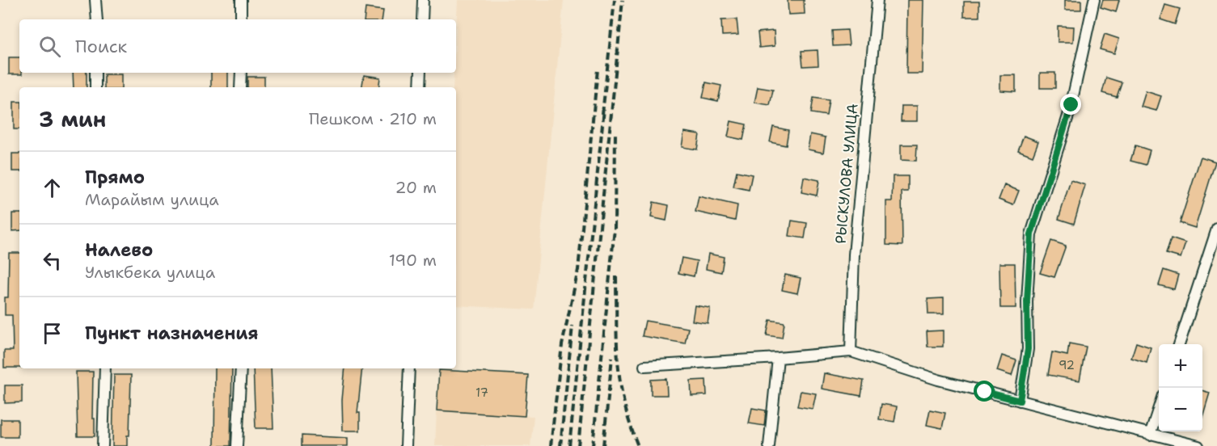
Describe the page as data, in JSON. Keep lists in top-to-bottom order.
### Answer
{
  "streets": {
    "street": ["РЫСКУЛОВА УЛИЦА"]
  },
  "house_numbers": ["92", "17"],
  "page": {
    "search": "Поиск",
    "heading": ["3 мин", "Пешком · 210 m"],
    "list": [
      ["Прямо", "Марайым улица", "20 m"],
      ["Налево", "Улыкбека улица", "190 m"],
      "Пункт назначения"
    ],
    "map_buttons": ["+", "−"]
  }
}
